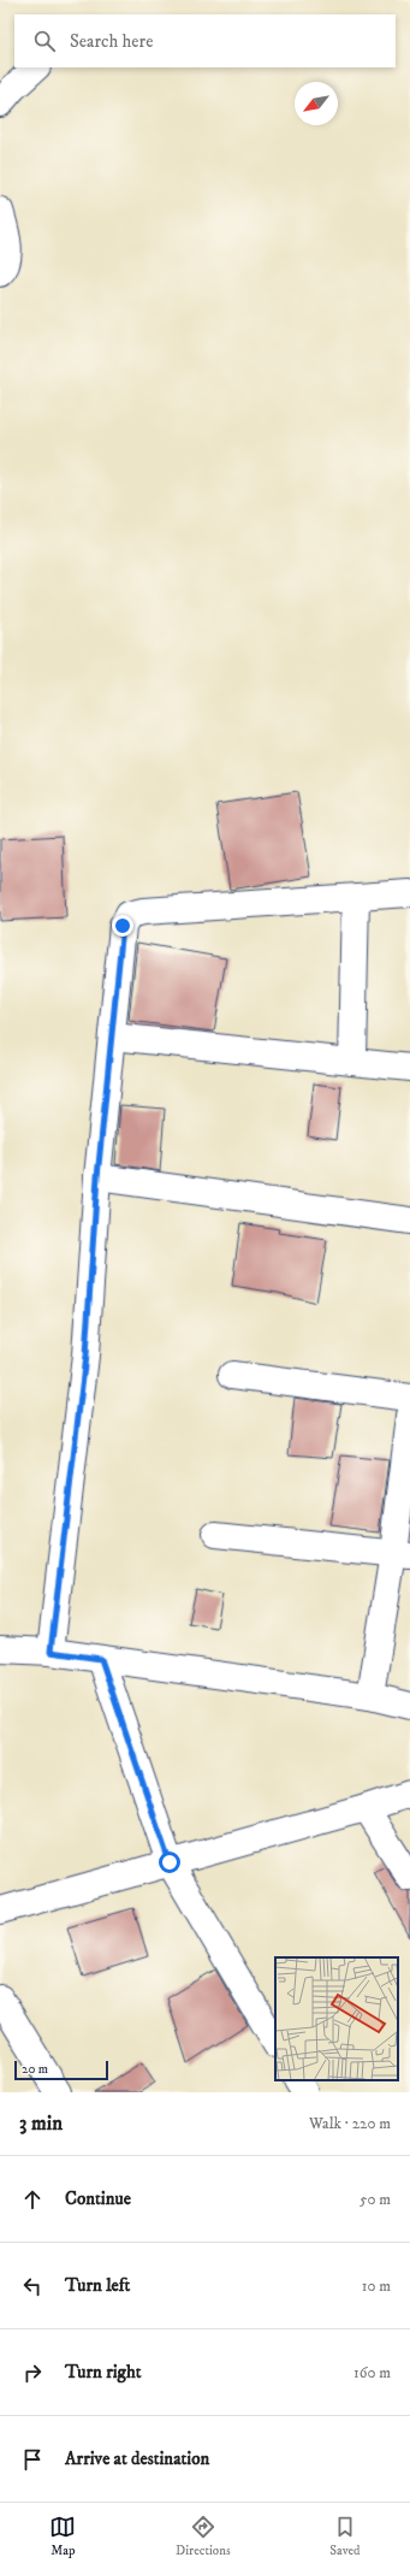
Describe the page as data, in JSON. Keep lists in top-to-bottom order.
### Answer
{
  "scale_bar": "20 m",
  "north": "bottom left",
  "page": {
    "search": "Search here",
    "scale": "20 m",
    "heading": ["3 min", "Walk · 220 m"],
    "list": [
      ["Continue", "50 m"],
      ["Turn left", "10 m"],
      ["Turn right", "160 m"],
      "Arrive at destination"
    ],
    "nav": ["Map", "Directions", "Saved"]
  }
}
